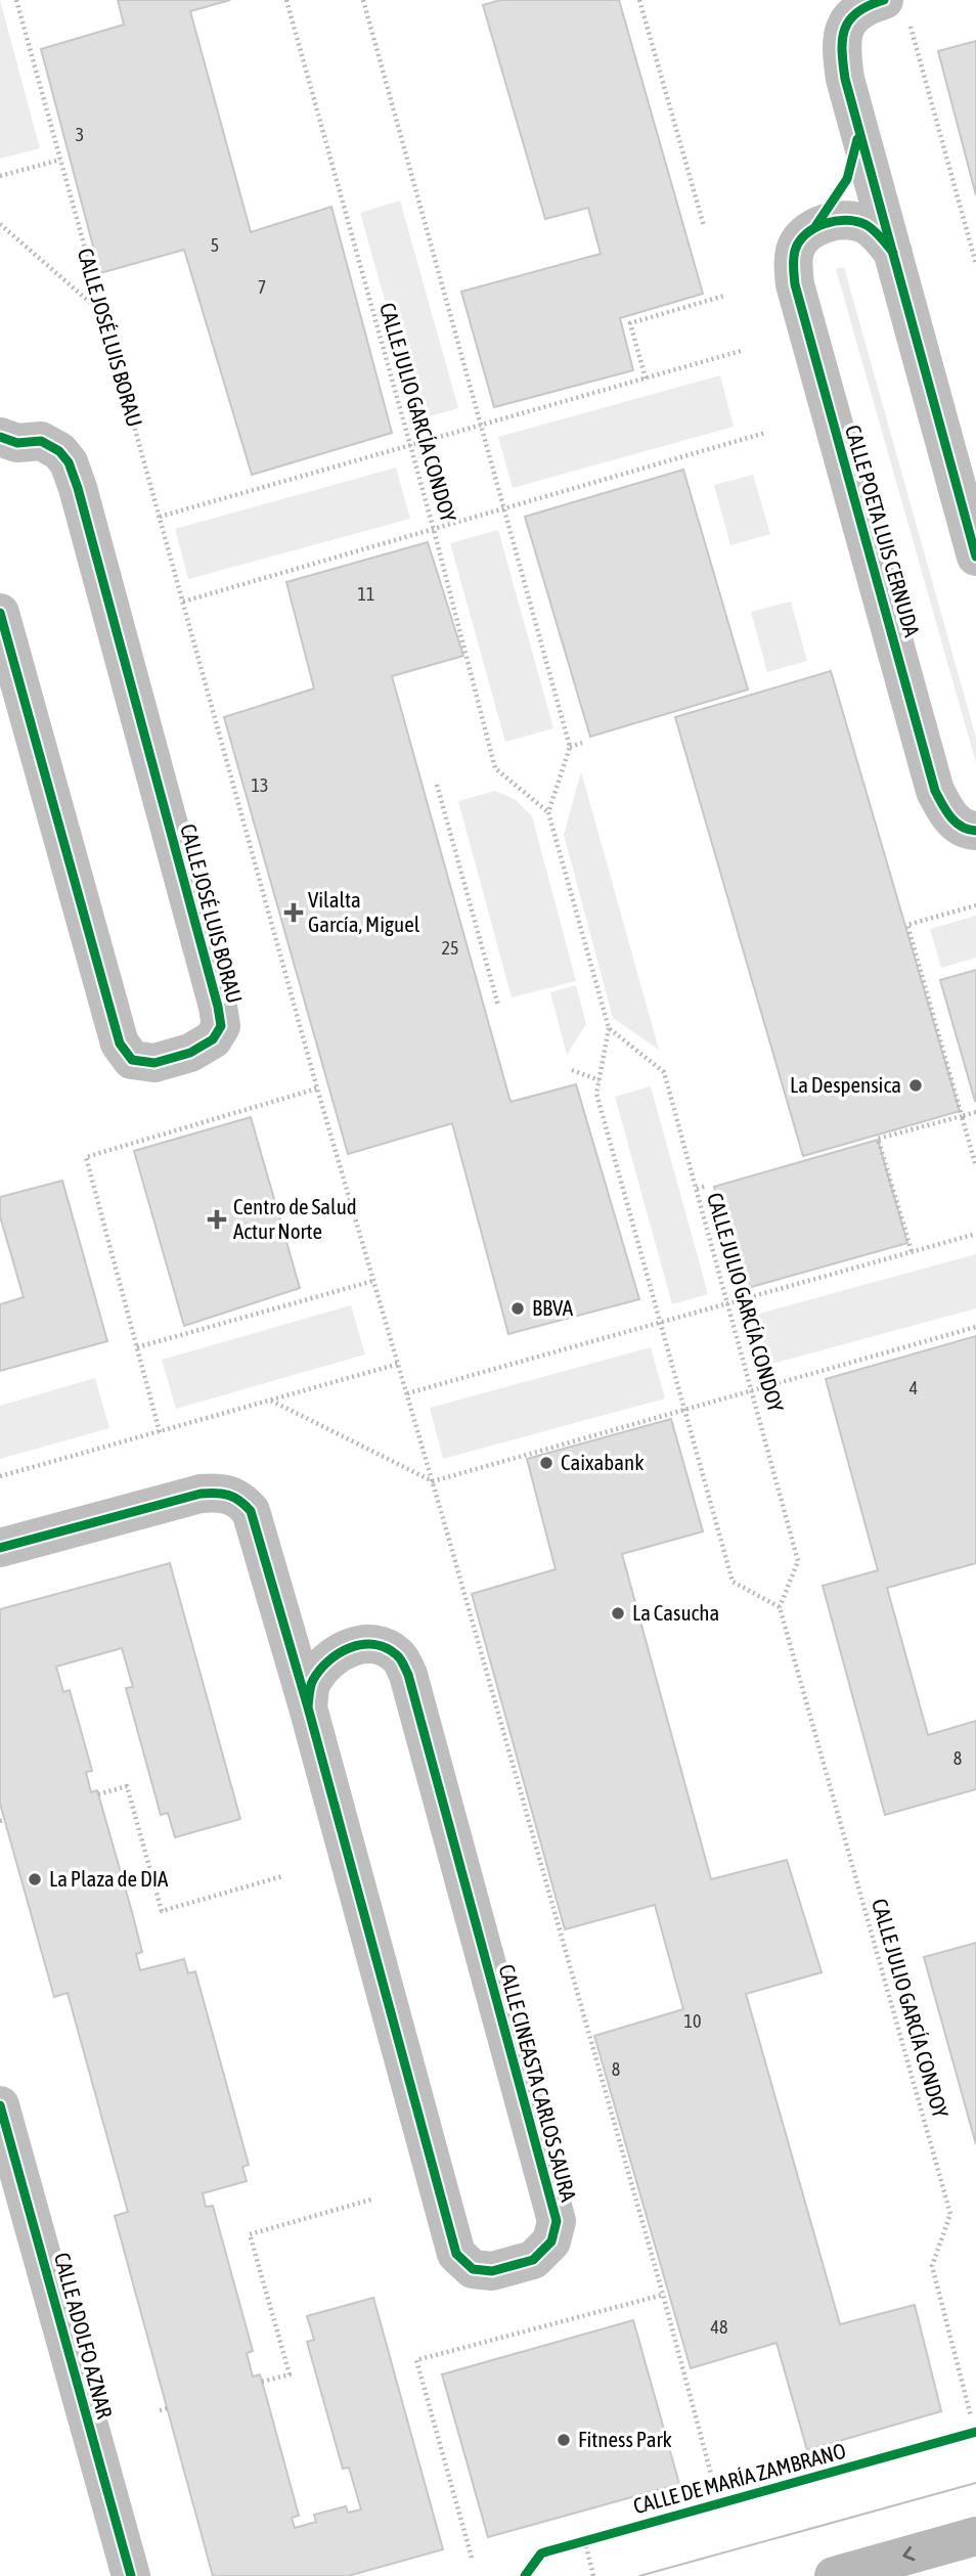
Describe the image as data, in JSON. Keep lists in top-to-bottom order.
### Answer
{
  "streets": {
    "street": [
      "CALLE JOSÉ LUIS BORAU",
      "CALLE POETA LUIS CERNUDA",
      "CALLE CINEASTA CARLOS SAURA",
      "CALLE ADOLFO AZNAR"
    ],
    "path": ["CALLE JULIO GARCÍA CONDOY"],
    "cycle path": ["CALLE DE MARÍA ZAMBRANO"]
  },
  "places": {
    "health": ["Vilalta García, Miguel", "Centro de Salud Actur Norte"],
    "other": [
      "La Despensica",
      "BBVA",
      "Caixabank",
      "La Casucha",
      "La Plaza de DIA",
      "Fitness Park"
    ]
  },
  "house_numbers": [
    "3",
    "5",
    "7",
    "11",
    "13",
    "25",
    "4",
    "8",
    "10",
    "8",
    "48"
  ]
}
